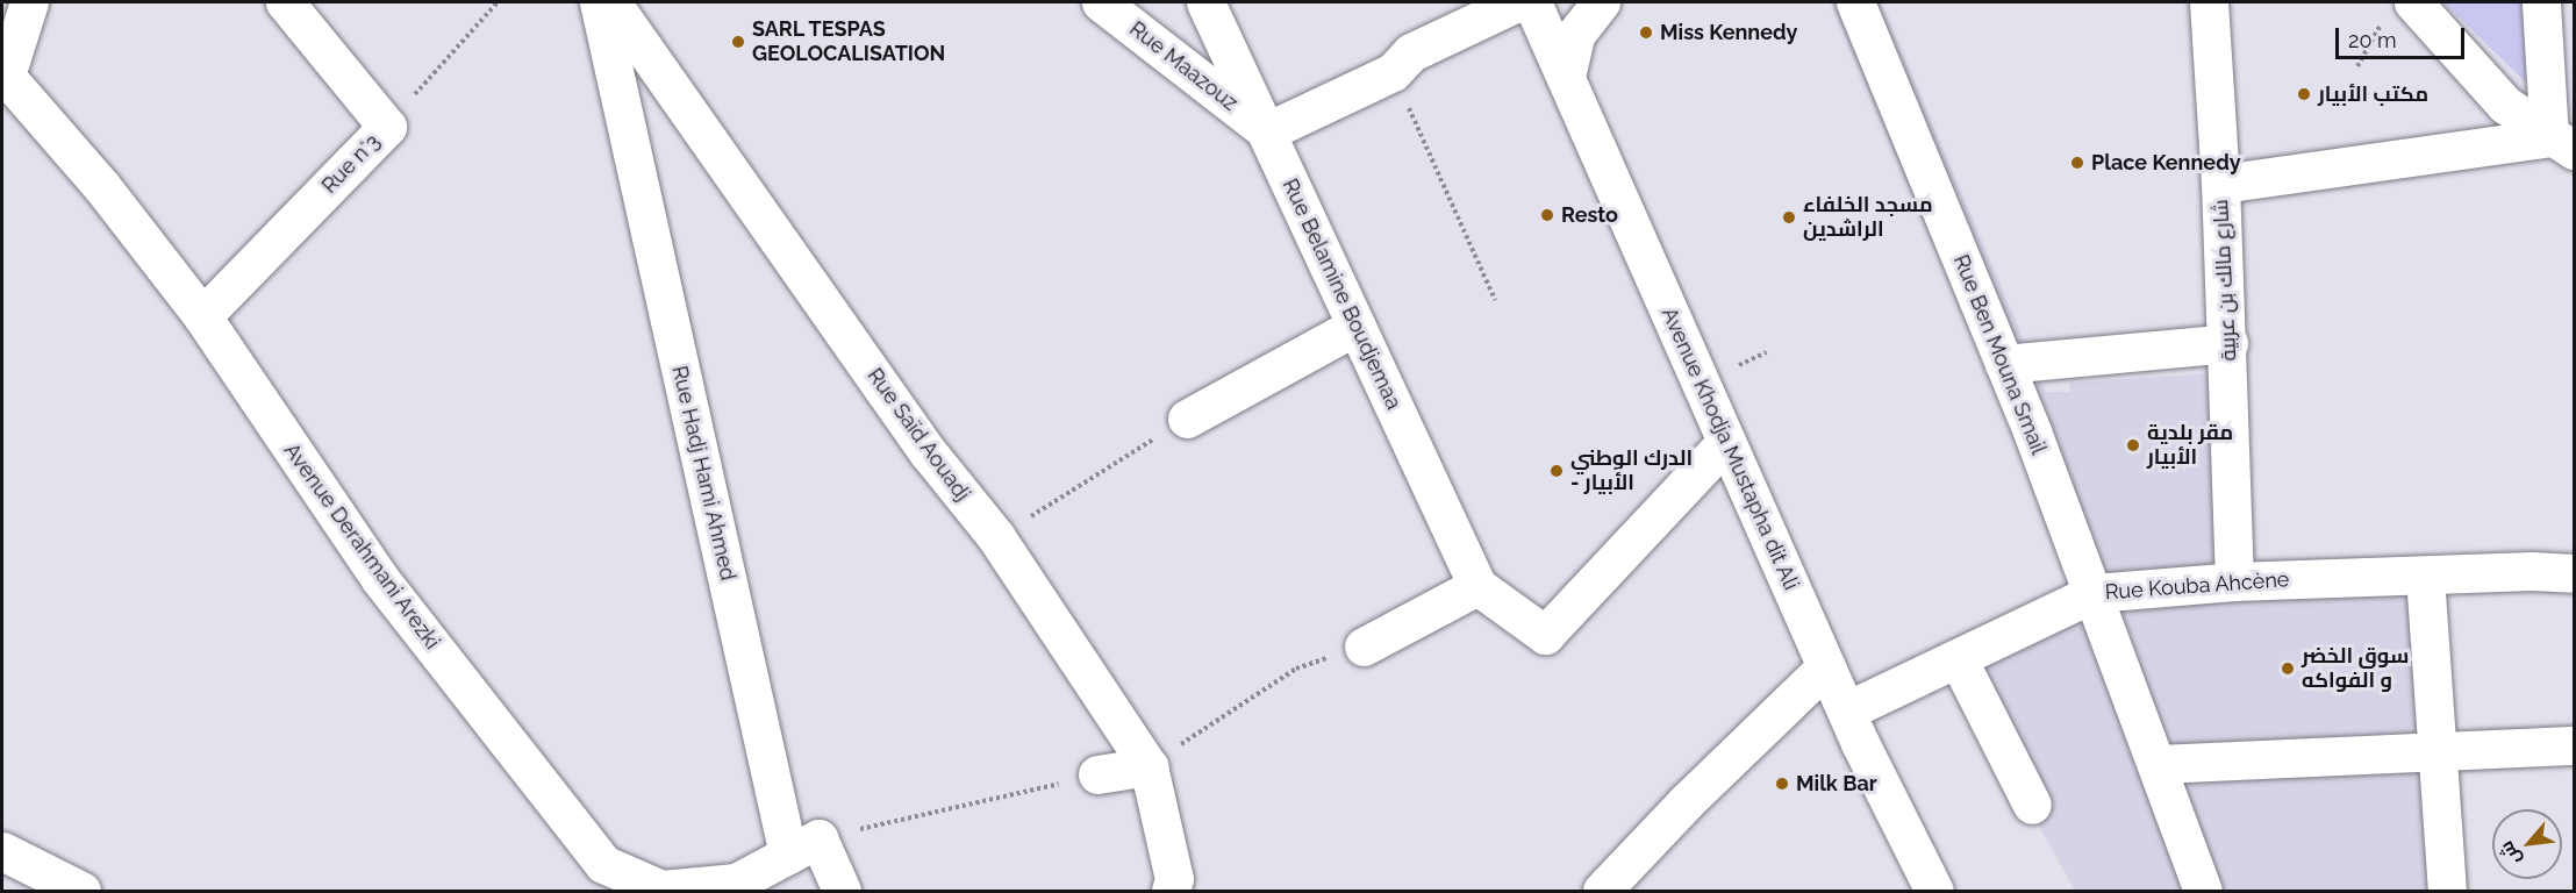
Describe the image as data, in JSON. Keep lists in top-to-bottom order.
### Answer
{
  "streets": {
    "main road": [
      "Rue Maazouz",
      "Rue n°3",
      "شارع مالك بن عربية",
      "Rue Belamine Boudjemaa",
      "Rue Ben Mouna Smail",
      "Rue Saïd Aouadj",
      "Avenue Khodja Mustapha dit Ali",
      "Rue Hadj Hami Ahmed",
      "Avenue Derahmani Arezki",
      "Rue Kouba Ahcène"
    ]
  },
  "crossings": [
    ["Rue Maazouz", "Rue Belamine Boudjemaa"],
    ["Rue n°3", "Avenue Derahmani Arezki"],
    ["شارع مالك بن عربية", "Rue Kouba Ahcène"],
    ["Rue Ben Mouna Smail", "Rue Kouba Ahcène"],
    ["Avenue Khodja Mustapha dit Ali", "Rue Kouba Ahcène"],
    ["Rue Hadj Hami Ahmed", "Avenue Derahmani Arezki"]
  ],
  "places": [
    "Miss Kennedy",
    "SARL TESPAS GEOLOCALISATION",
    "مكتب الأبيار",
    "Place Kennedy",
    "Resto",
    "مسجد الخلفاء الراشدين",
    "مقر بلدية الأبيار",
    "الدرك الوطني - الأبيار",
    "سوق الخضر و الفواكه",
    "Milk Bar"
  ],
  "scale_bar": "20 m",
  "north": "bottom left"
}
